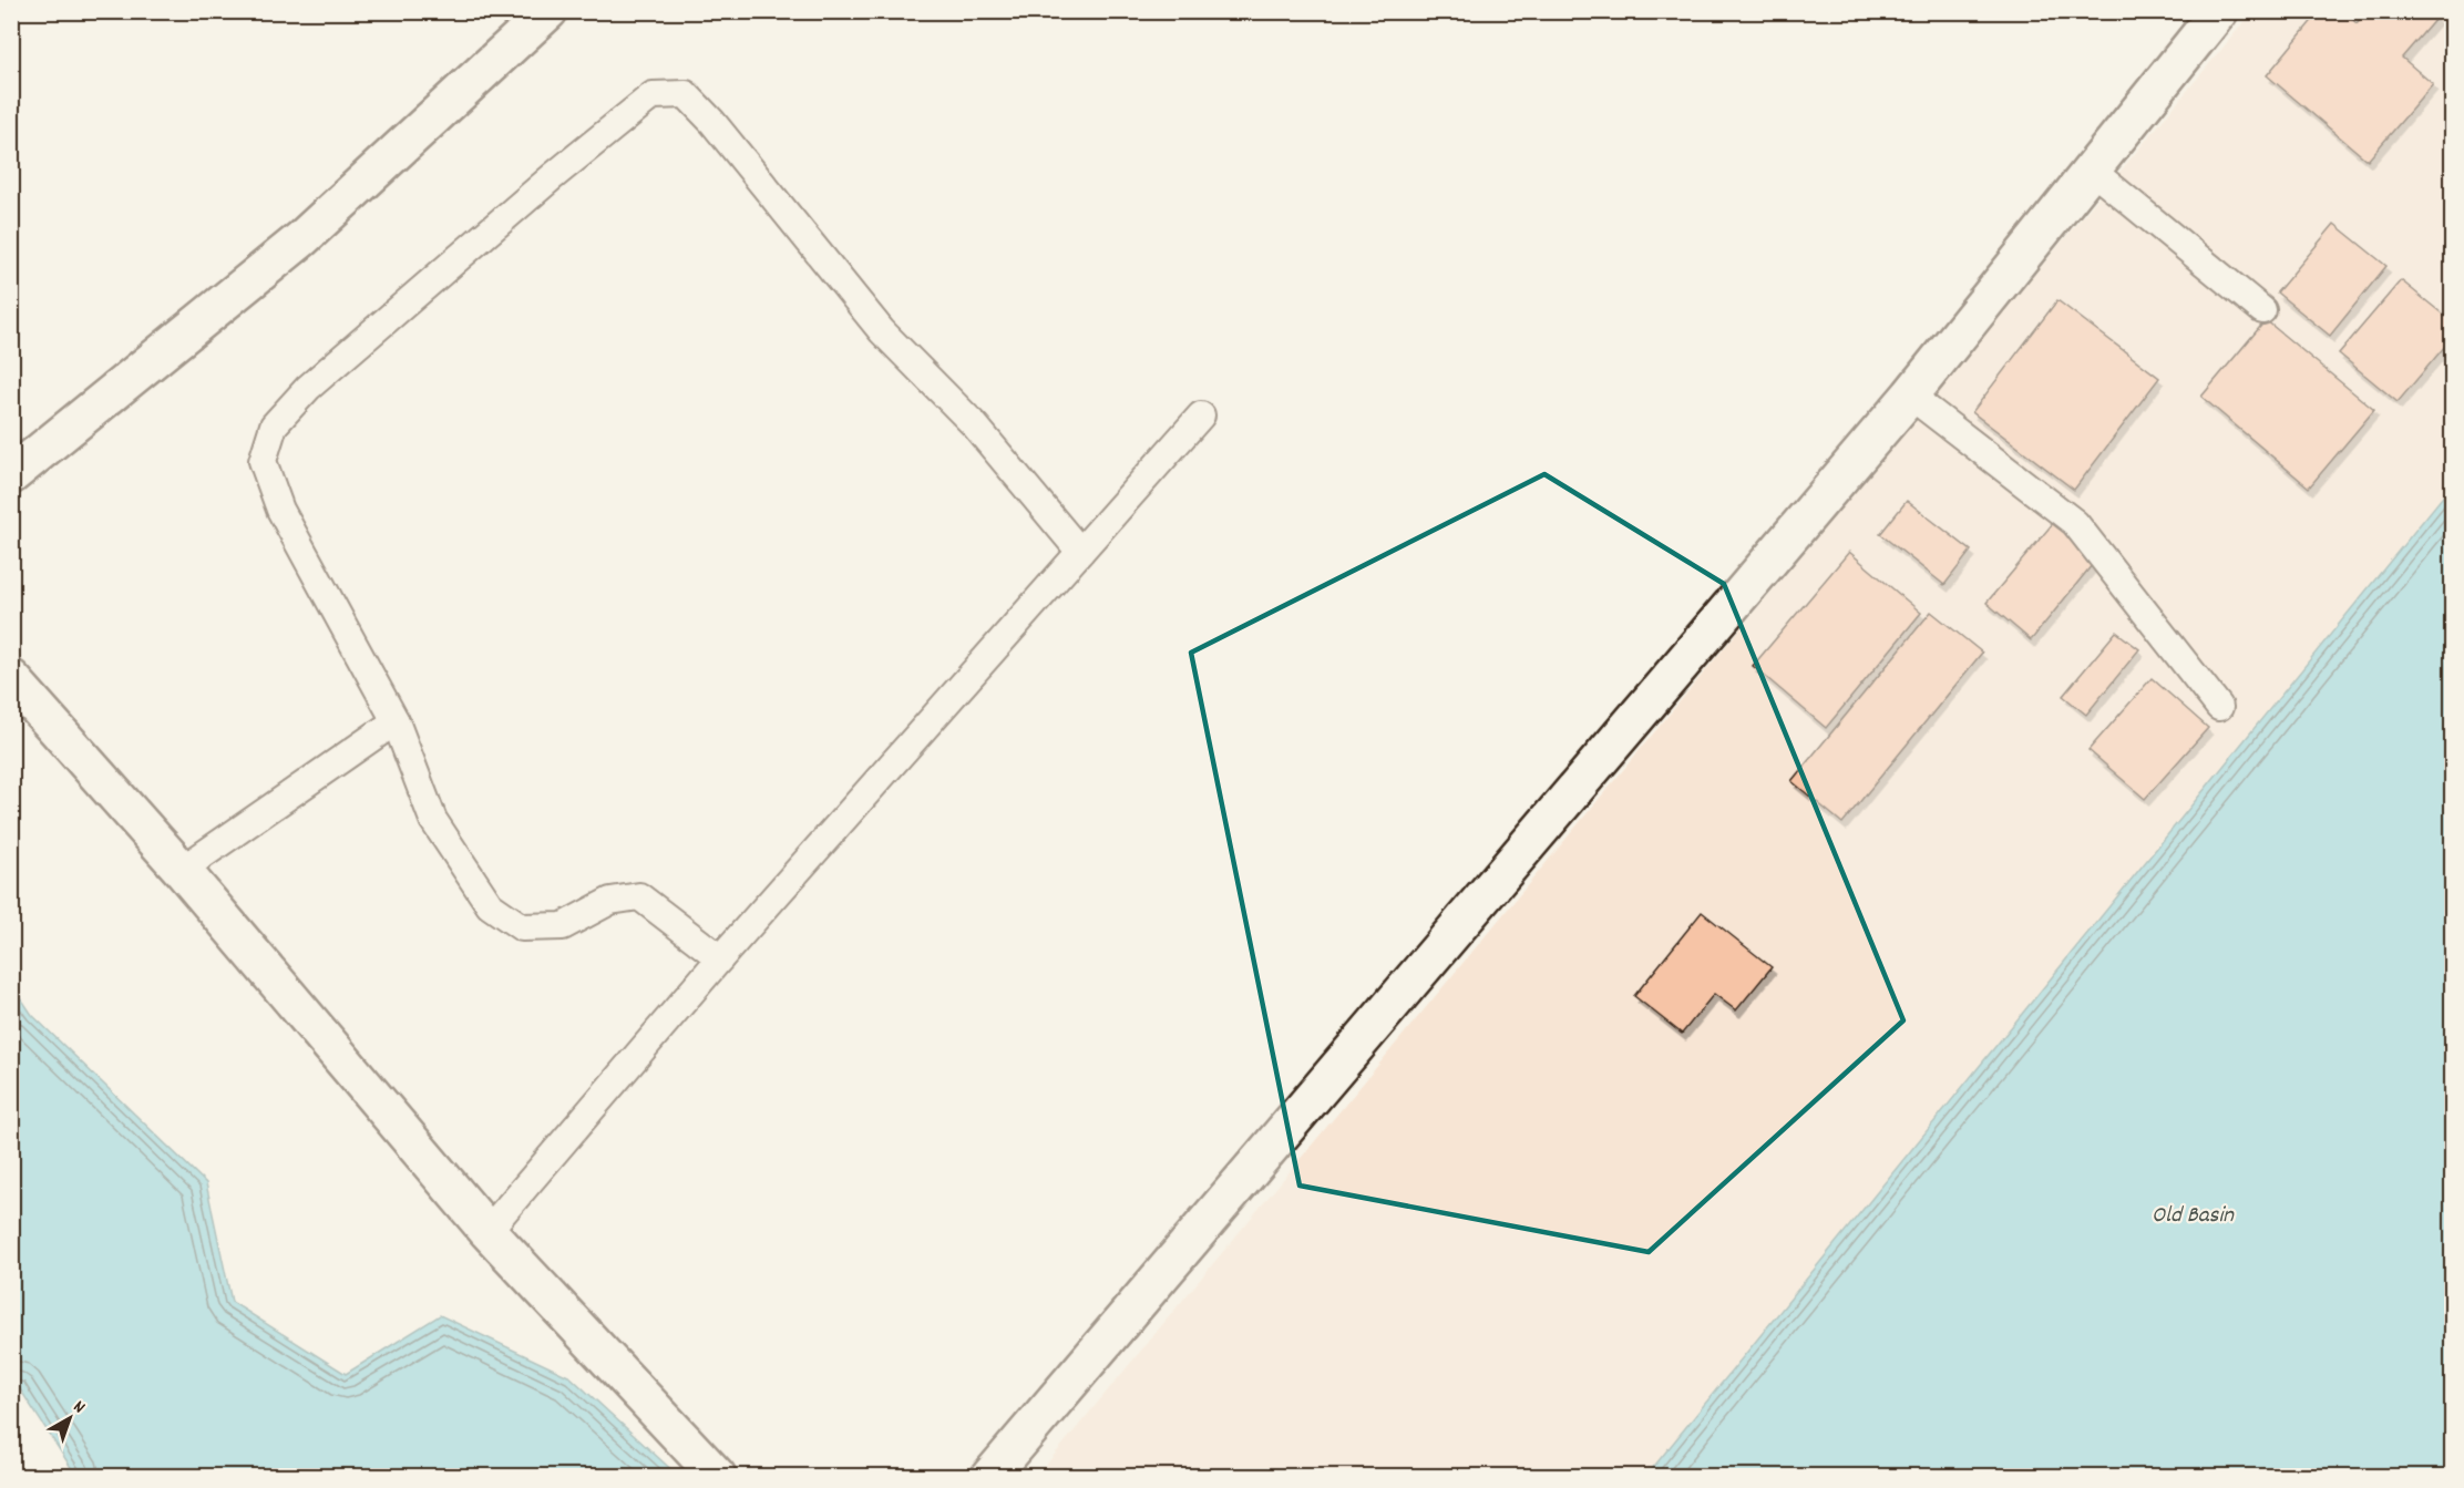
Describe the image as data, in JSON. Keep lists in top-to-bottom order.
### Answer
{
  "water": ["Old Basin"],
  "north": "top right"
}
